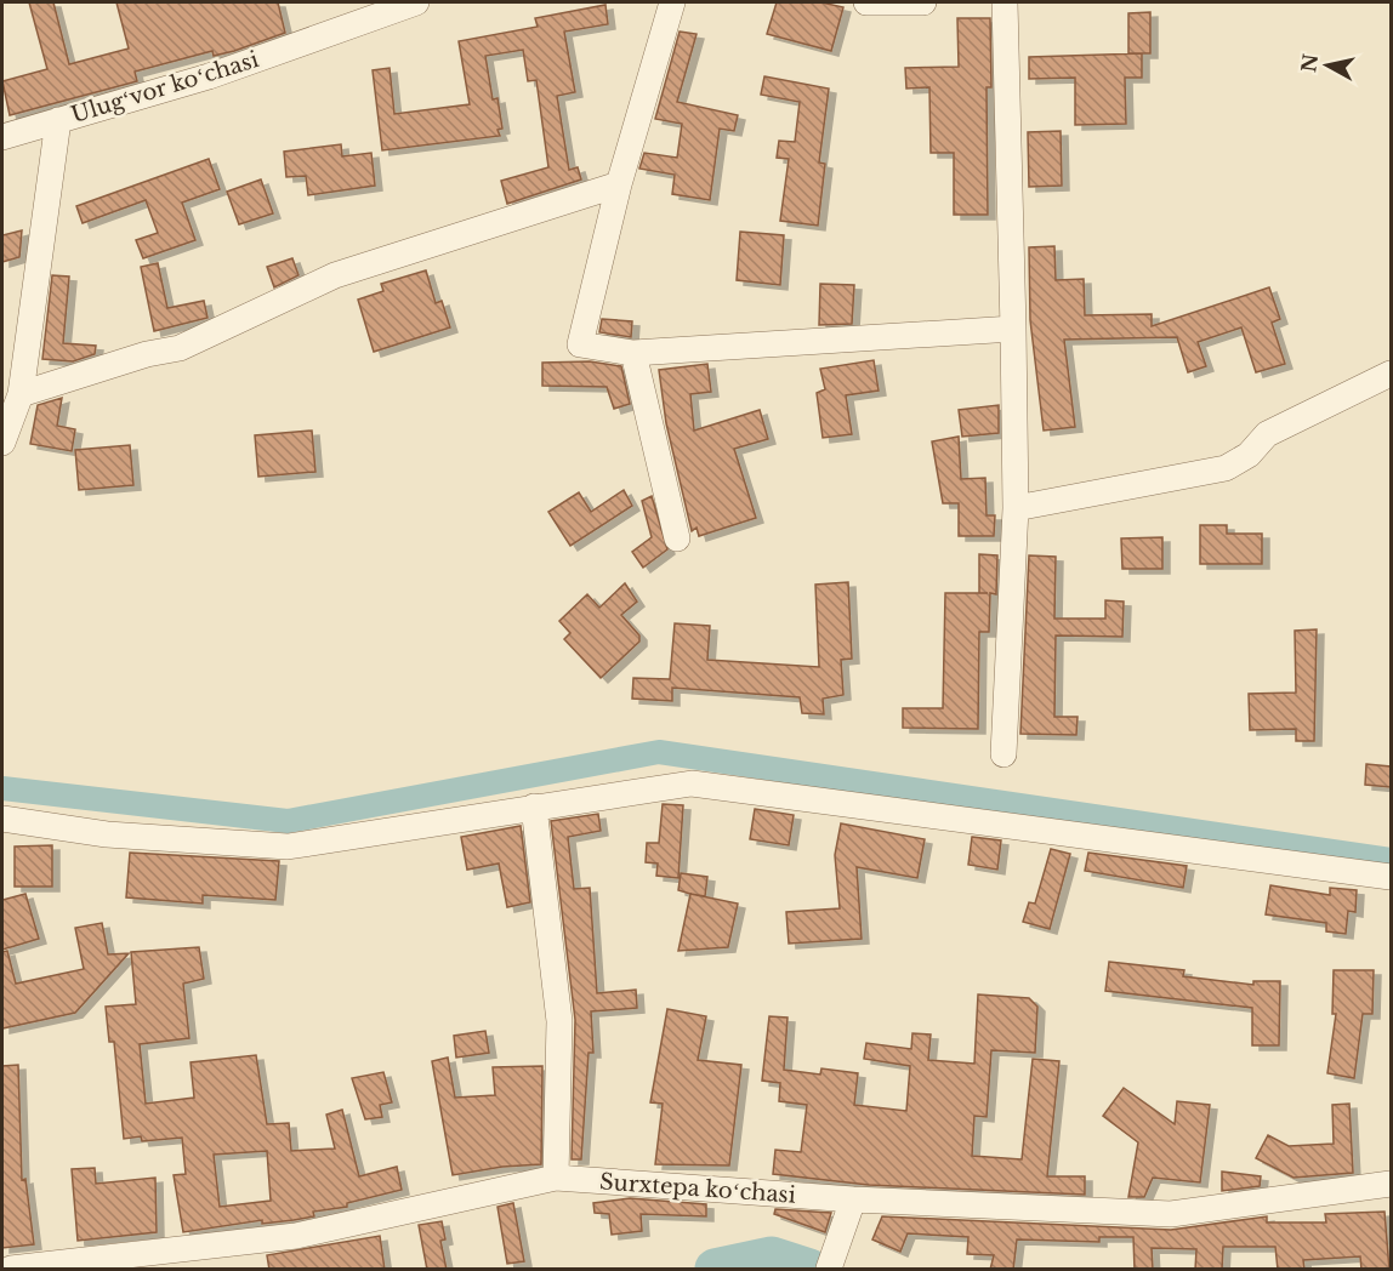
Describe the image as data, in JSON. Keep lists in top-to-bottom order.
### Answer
{
  "streets": {
    "street": ["Ulugʻvor koʻchasi", "Surxtepa koʻchasi"]
  },
  "north": "left"
}
